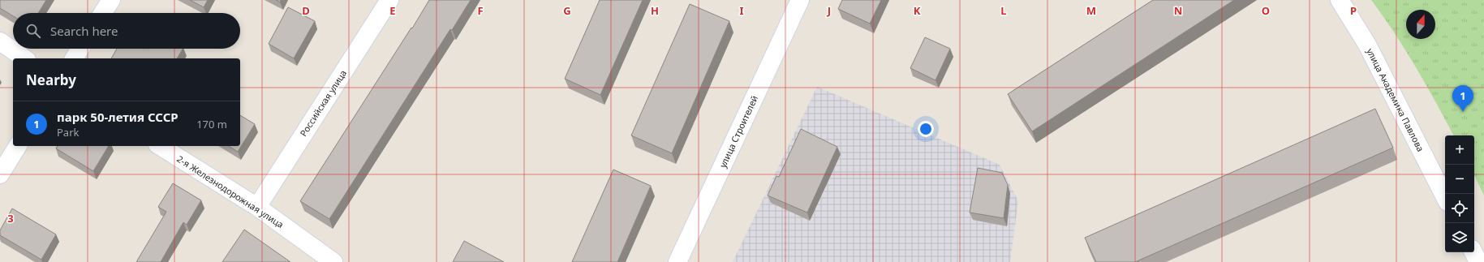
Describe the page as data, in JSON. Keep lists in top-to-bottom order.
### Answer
{
  "streets": {
    "street": [
      "улица Академика Павлова",
      "Российская улица",
      "улица Строителей",
      "2-я Железнодорожная улица"
    ]
  },
  "crossings": [
    ["Российская улица", "2-я Железнодорожная улица"]
  ],
  "north": "top",
  "page": {
    "search": "Search here",
    "heading": "Nearby",
    "pins": "1",
    "list": [
      {
        "mark": "1",
        "name": "парк 50-летия СССР",
        "note": "Park",
        "value": "170 m"
      }
    ],
    "map_buttons": ["+", "−"]
  },
  "grid": {
    "columns": [
      "D",
      "E",
      "F",
      "G",
      "H",
      "I",
      "J",
      "K",
      "L",
      "M",
      "N",
      "O",
      "P"
    ],
    "rows": ["3"]
  }
}
